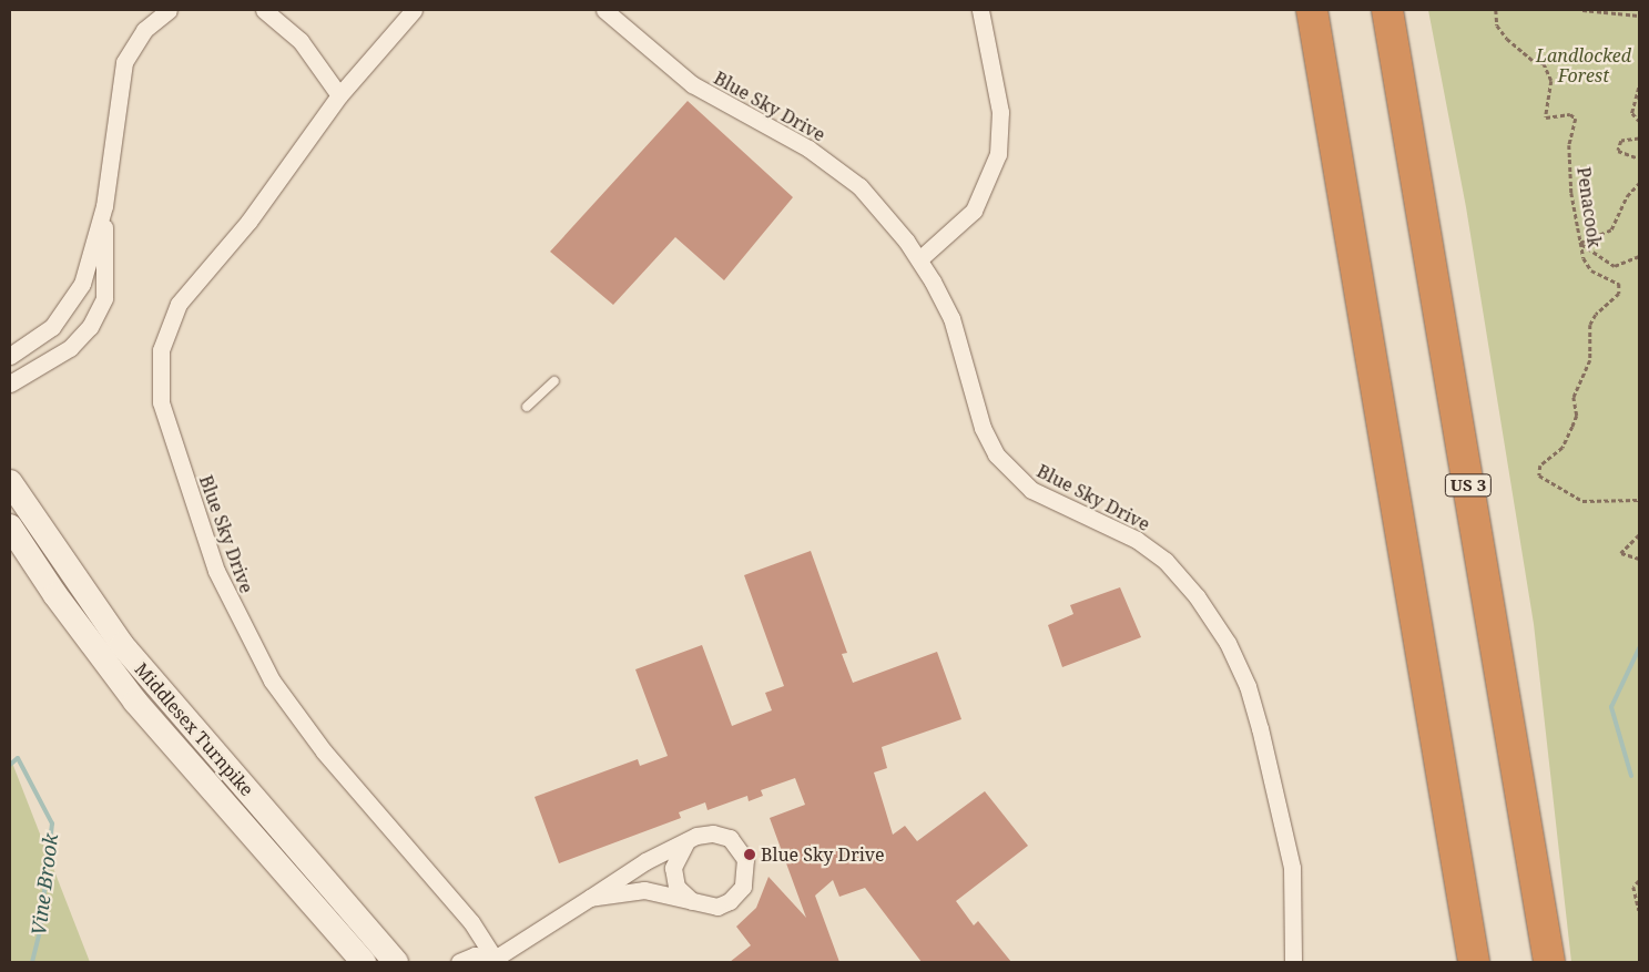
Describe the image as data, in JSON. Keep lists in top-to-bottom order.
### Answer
{
  "streets": {
    "highway": ["US 3"],
    "main road": ["Middlesex Turnpike"],
    "street": ["Blue Sky Drive"],
    "path": ["Penacook"]
  },
  "water": ["Vine Brook"],
  "parks": ["Landlocked Forest"],
  "places": ["Blue Sky Drive"]
}
